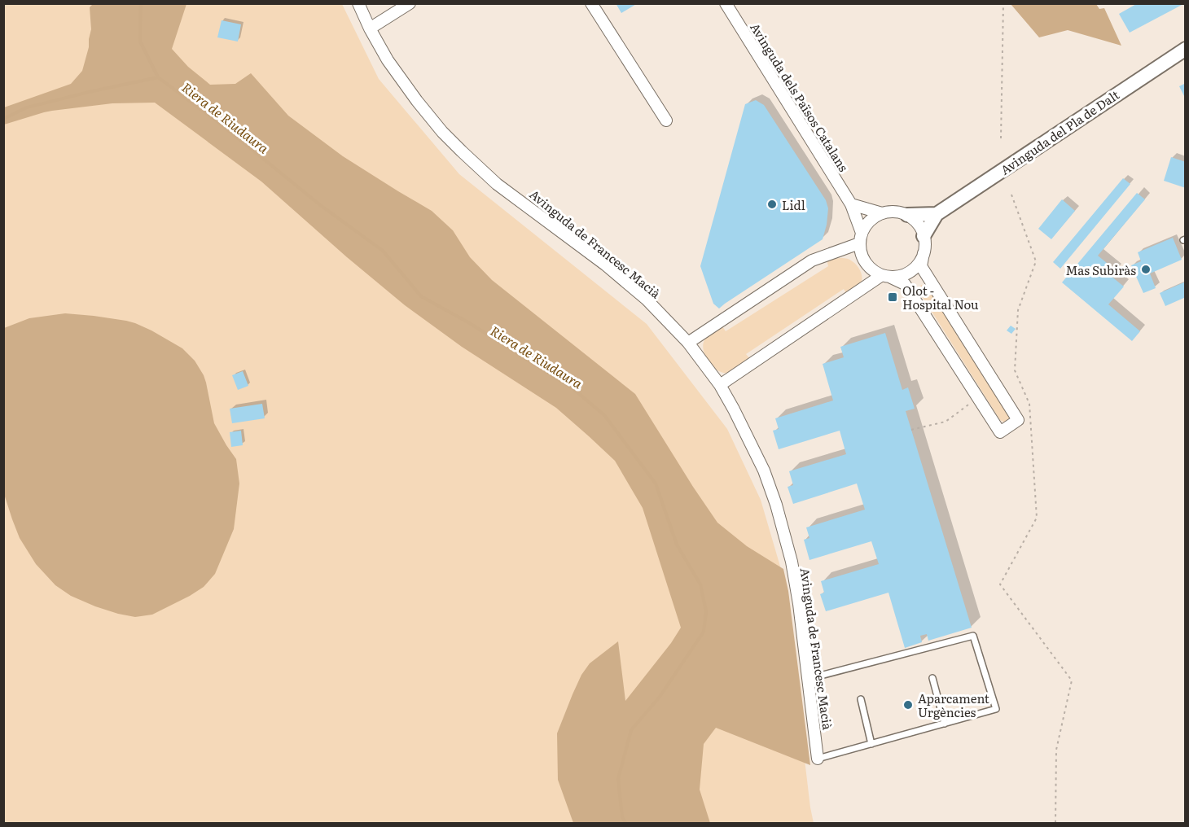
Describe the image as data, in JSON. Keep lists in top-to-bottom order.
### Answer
{
  "streets": {
    "street": ["Avinguda dels Països Catalans", "Avinguda del Pla de Dalt", "Avinguda de Francesc Macià"]
  },
  "crossings": [
    ["Avinguda dels Països Catalans", "Avinguda del Pla de Dalt"]
  ],
  "water": ["Riera de Riudaura"],
  "places": {
    "other": ["Lidl", "Mas Subiràs", "Aparcament Urgències"],
    "transit": ["Olot - Hospital Nou"]
  }
}
